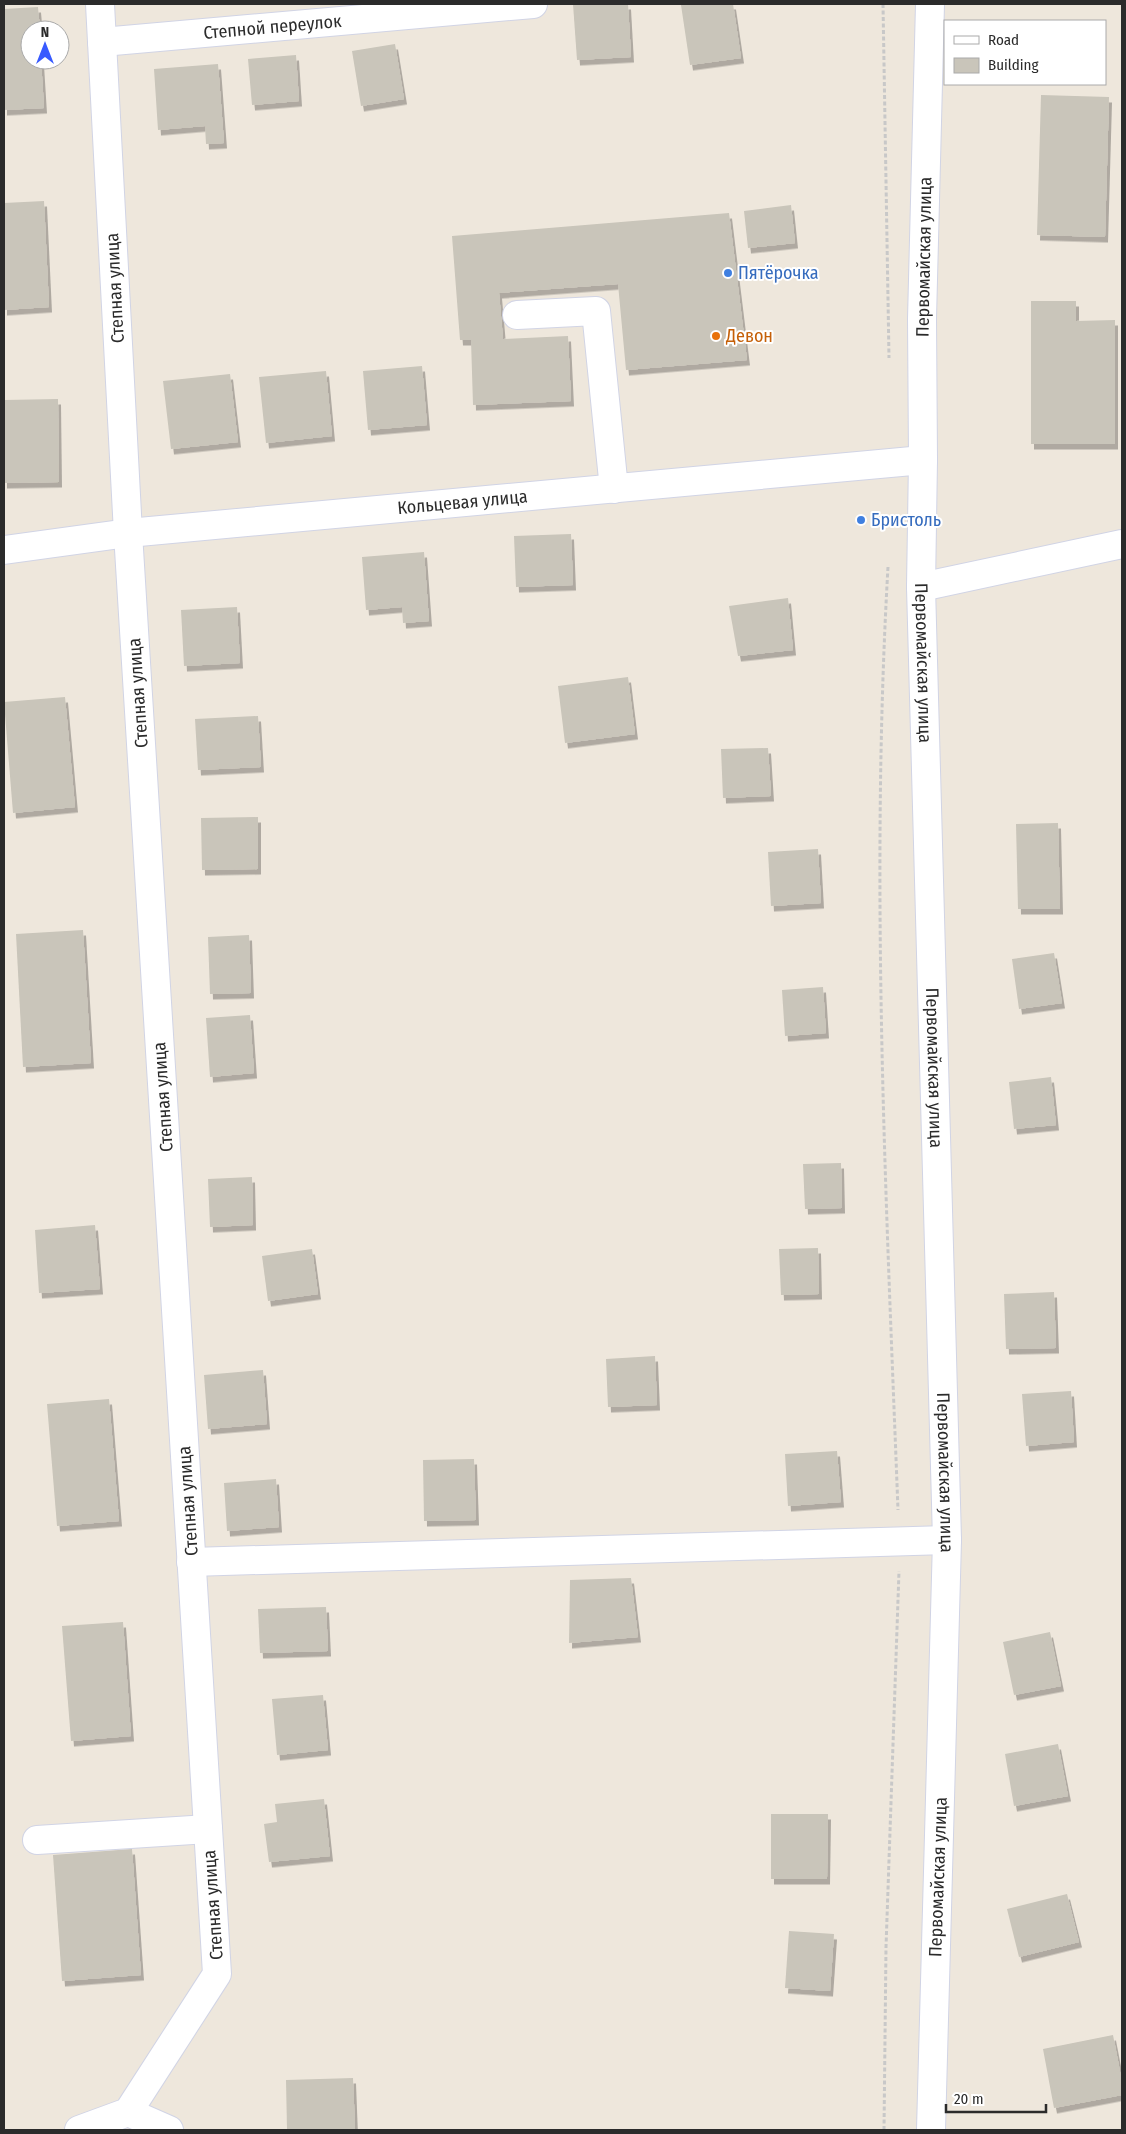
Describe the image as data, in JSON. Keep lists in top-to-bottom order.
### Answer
{
  "streets": {
    "street": [
      "Степной переулок",
      "Первомайская улица",
      "Степная улица",
      "Кольцевая улица"
    ]
  },
  "crossings": [
    ["Степной переулок", "Степная улица"],
    ["Первомайская улица", "Кольцевая улица"],
    ["Степная улица", "Кольцевая улица"]
  ],
  "places": ["Пятёрочка", "Девон", "Бристоль"],
  "legend": ["Road", "Building"],
  "scale_bar": "20 m",
  "north": "top"
}
